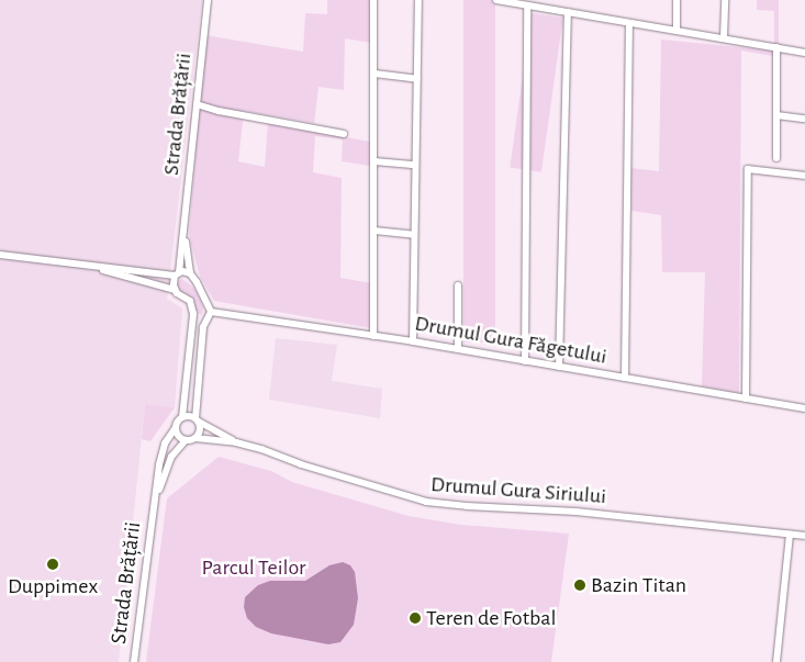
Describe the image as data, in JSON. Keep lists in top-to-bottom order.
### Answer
{
  "streets": {
    "street": ["Strada Brățării", "Drumul Gura Făgetului", "Drumul Gura Siriului"]
  },
  "crossings": [
    ["Strada Brățării", "Drumul Gura Siriului"]
  ],
  "parks": ["Parcul Teilor"],
  "places": ["Duppimex", "Bazin Titan", "Teren de Fotbal"]
}
